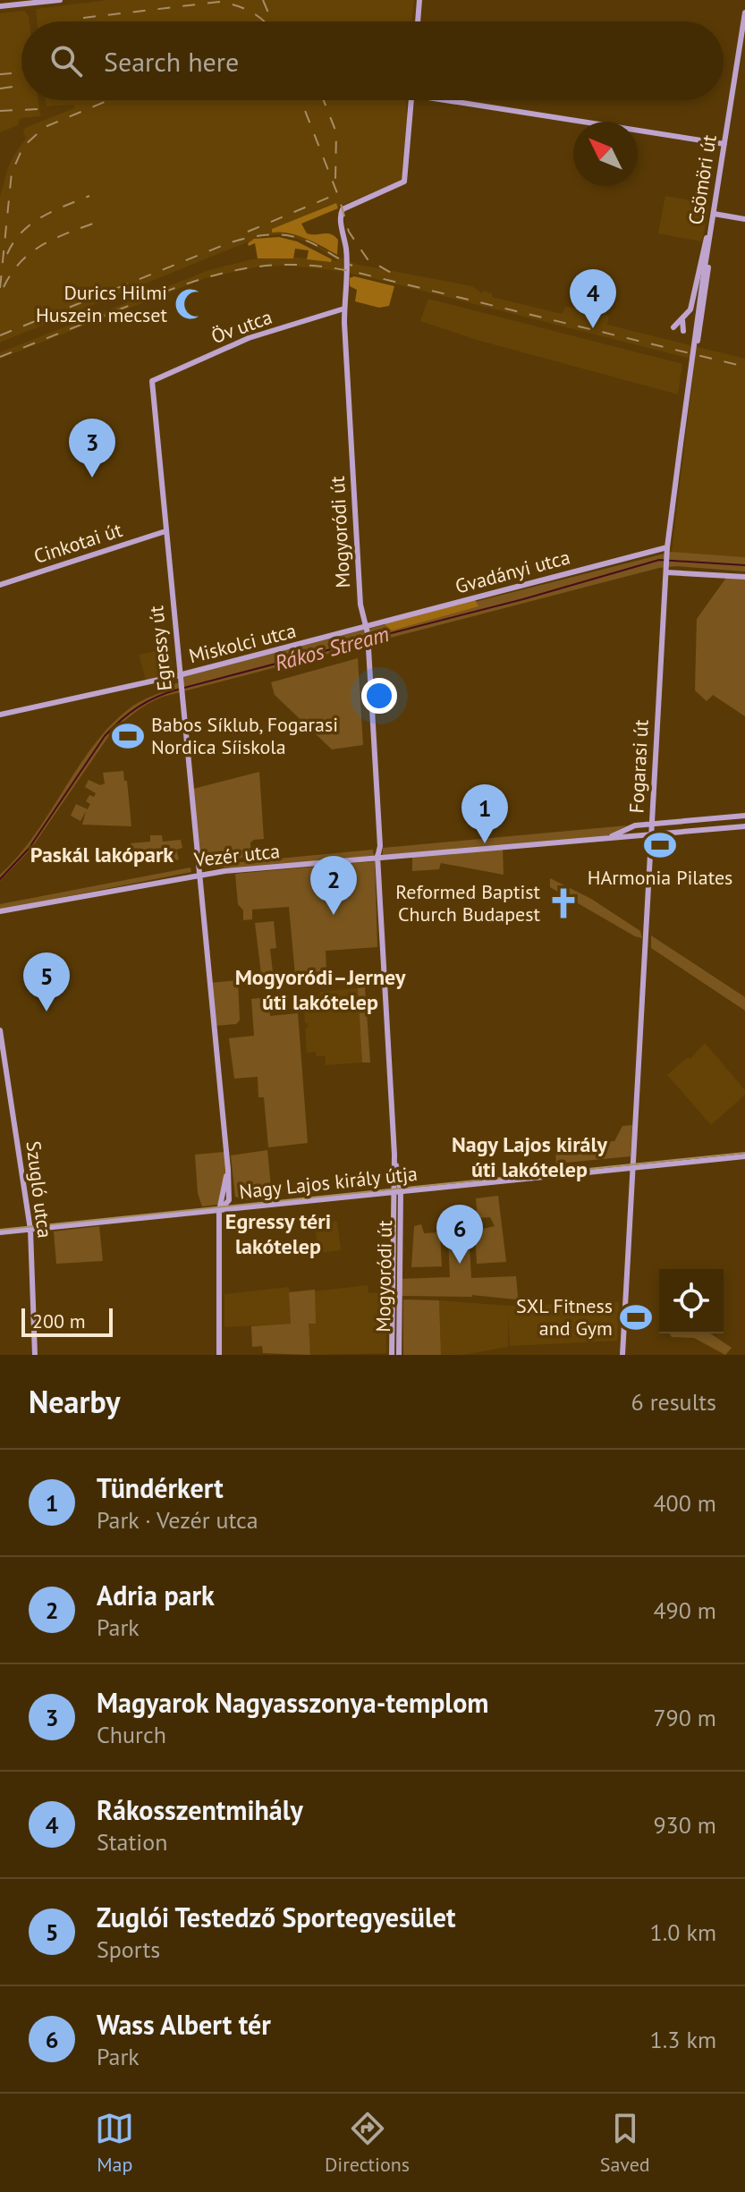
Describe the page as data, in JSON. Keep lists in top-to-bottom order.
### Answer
{
  "streets": {
    "street": [
      "Csömöri út",
      "Öv utca",
      "Mogyoródi út",
      "Cinkotai út",
      "Gvadányi utca",
      "Miskolci utca",
      "Egressy út",
      "Fogarasi út",
      "Vezér utca",
      "Nagy Lajos király útja",
      "Szugló utca"
    ]
  },
  "crossings": [
    ["Csömöri út", "Fogarasi út"],
    ["Öv utca", "Mogyoródi út"],
    ["Öv utca", "Egressy út"],
    ["Mogyoródi út", "Gvadányi utca"],
    ["Mogyoródi út", "Miskolci utca"],
    ["Mogyoródi út", "Vezér utca"],
    ["Mogyoródi út", "Nagy Lajos király útja"],
    ["Cinkotai út", "Egressy út"],
    ["Gvadányi utca", "Miskolci utca"],
    ["Gvadányi utca", "Fogarasi út"],
    ["Miskolci utca", "Egressy út"],
    ["Egressy út", "Vezér utca"],
    ["Egressy út", "Nagy Lajos király útja"],
    ["Fogarasi út", "Vezér utca"],
    ["Fogarasi út", "Nagy Lajos király útja"],
    ["Nagy Lajos király útja", "Szugló utca"]
  ],
  "districts": [
    "Paskál lakópark",
    "Mogyoródi–Jerney úti lakótelep",
    "Nagy Lajos király úti lakótelep",
    "Egressy téri lakótelep"
  ],
  "water": ["Rákos Stream"],
  "places": {
    "mosque": ["Durics Hilmi Huszein mecset"],
    "sports": ["Babos Síklub, Fogarasi Nordica Síiskola", "HArmonia Pilates", "SXL Fitness and Gym"],
    "church": ["Reformed Baptist Church Budapest"]
  },
  "scale_bar": "200 m",
  "north": "top left",
  "page": {
    "search": "Search here",
    "pins": [
      "4",
      "3",
      "1",
      "2",
      "5",
      "6"
    ],
    "scale": "200 m",
    "heading": ["Nearby", "6 results"],
    "list": [
      {
        "mark": "1",
        "name": "Tündérkert",
        "note": "Park · Vezér utca",
        "value": "400 m"
      },
      {
        "mark": "2",
        "name": "Adria park",
        "note": "Park",
        "value": "490 m"
      },
      {
        "mark": "3",
        "name": "Magyarok Nagyasszonya-templom",
        "note": "Church",
        "value": "790 m"
      },
      {
        "mark": "4",
        "name": "Rákosszentmihály",
        "note": "Station",
        "value": "930 m"
      },
      {
        "mark": "5",
        "name": "Zuglói Testedző Sportegyesület",
        "note": "Sports",
        "value": "1.0 km"
      },
      {
        "mark": "6",
        "name": "Wass Albert tér",
        "note": "Park",
        "value": "1.3 km"
      }
    ],
    "nav": ["Map", "Directions", "Saved"]
  }
}
